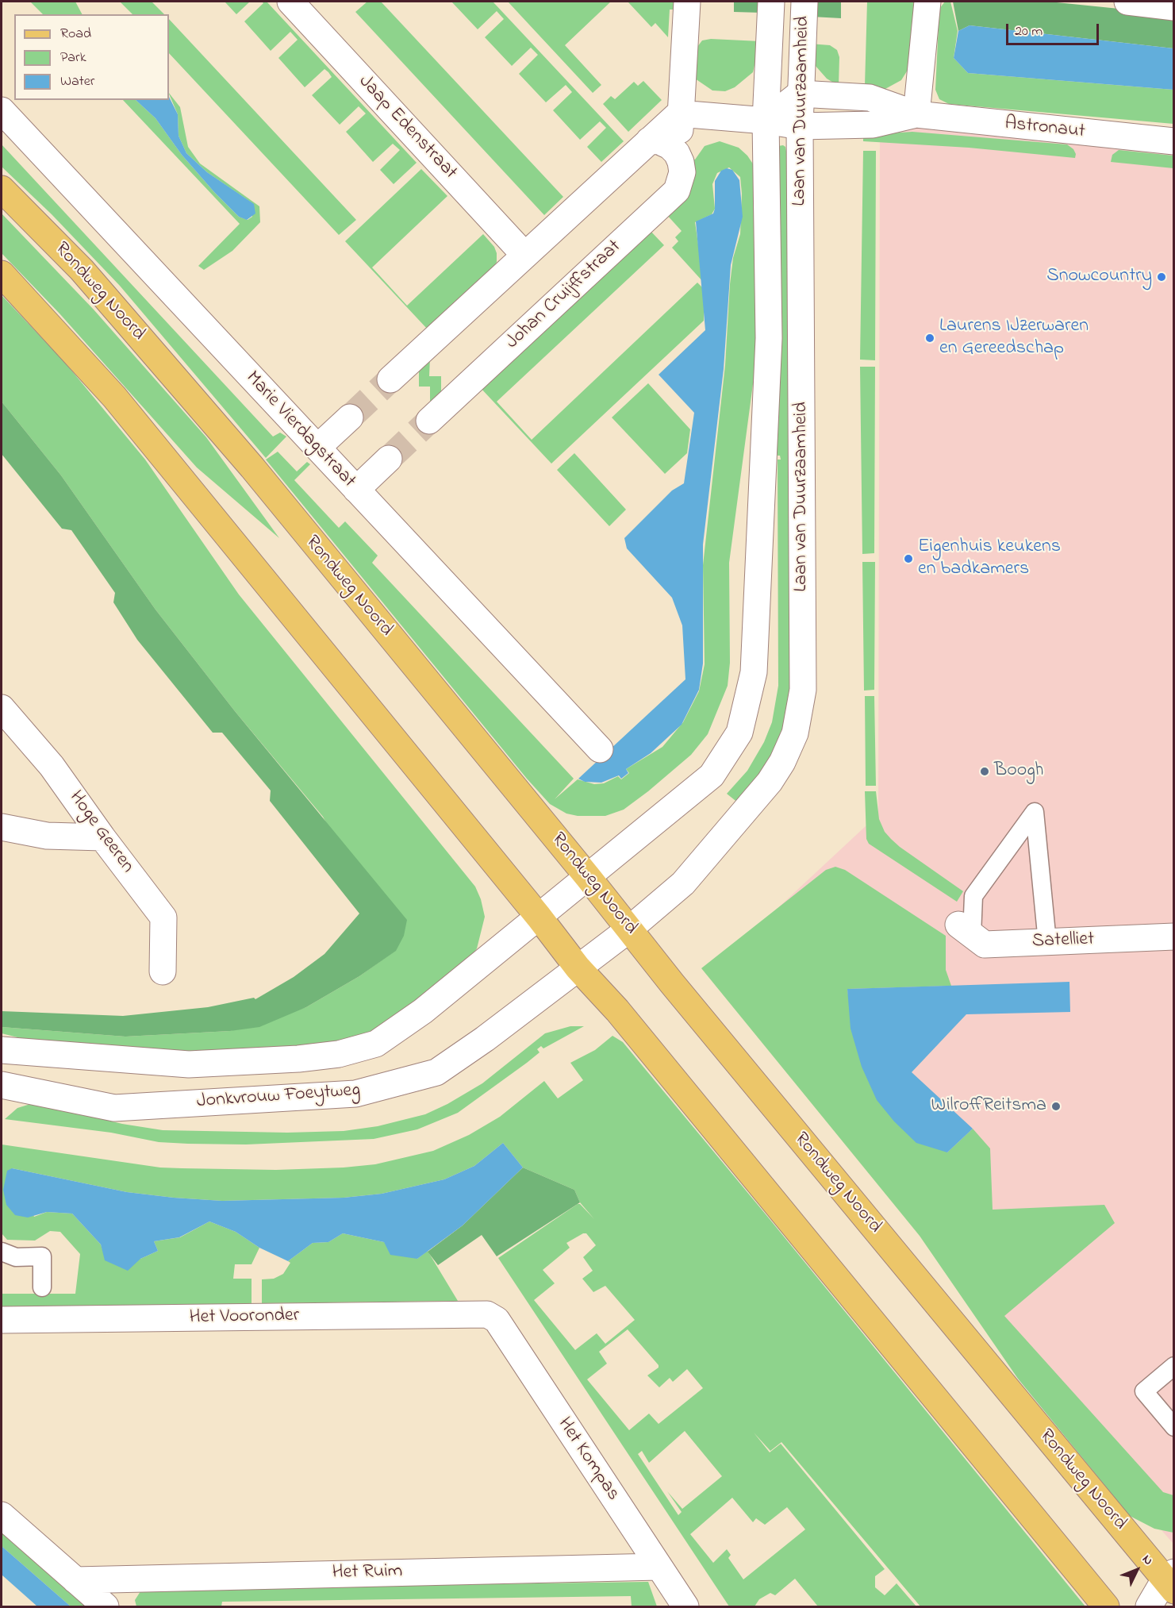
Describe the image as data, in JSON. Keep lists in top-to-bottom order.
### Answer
{
  "streets": {
    "main road": ["Rondweg Noord"],
    "street": [
      "Laan van Duurzaamheid",
      "Jaap Edenstraat",
      "Astronaut",
      "Johan Cruijffstraat",
      "Marie Vierdagstraat",
      "Hoge Geeren",
      "Satelliet",
      "Jonkvrouw Foeytweg",
      "Het Vooronder",
      "Het Kompas",
      "Het Ruim"
    ]
  },
  "crossings": [
    ["Laan van Duurzaamheid", "Astronaut"],
    ["Laan van Duurzaamheid", "Rondweg Noord"],
    ["Laan van Duurzaamheid", "Jonkvrouw Foeytweg"],
    ["Het Vooronder", "Het Kompas"],
    ["Het Kompas", "Het Ruim"]
  ],
  "places": [
    "Snowcountry",
    "Laurens IJzerwaren en Gereedschap",
    "Eigenhuis keukens en badkamers",
    "Boogh",
    "WilroffReitsma"
  ],
  "legend": ["Road", "Park", "Water"],
  "scale_bar": "20 m",
  "north": "top right"
}
